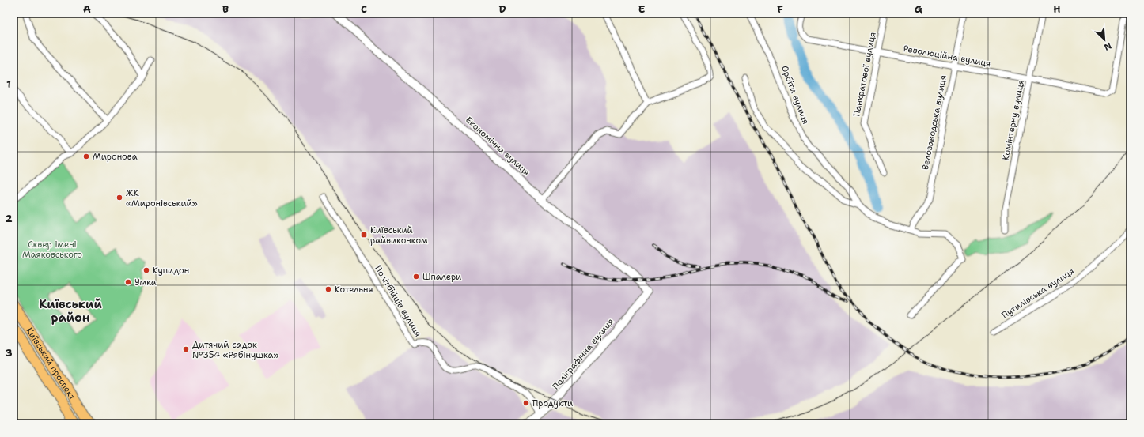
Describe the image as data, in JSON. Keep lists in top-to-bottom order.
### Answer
{
  "streets": {
    "main road": ["Київський проспект"],
    "street": [
      "Революційна вулиця",
      "Панкратової вулиця",
      "Орбіти вулиця",
      "Комінтерну вулиця",
      "Велозаводська вулиця",
      "Економічна вулиця",
      "Путилівська вулиця",
      "Політбійців вулиця",
      "Поліграфічна вулиця"
    ]
  },
  "crossings": [
    ["Революційна вулиця", "Панкратової вулиця"],
    ["Революційна вулиця", "Комінтерну вулиця"],
    ["Революційна вулиця", "Велозаводська вулиця"],
    ["Економічна вулиця", "Поліграфічна вулиця"],
    ["Політбійців вулиця", "Поліграфічна вулиця"]
  ],
  "districts": ["Київський район"],
  "parks": ["Сквер імені Маяковського"],
  "places": {
    "other": [
      "Миронова",
      "ЖК «Миронівський»",
      "Купидон",
      "Шпалери",
      "Умка",
      "Котельня",
      "Дитячий садок №354 «Рябінушка»",
      "Продукти"
    ],
    "transit": ["Київський райвиконком"]
  },
  "north": "bottom right",
  "grid": {
    "columns": [
      "A",
      "B",
      "C",
      "D",
      "E",
      "F",
      "G",
      "H"
    ],
    "rows": ["1", "2", "3"]
  }
}
